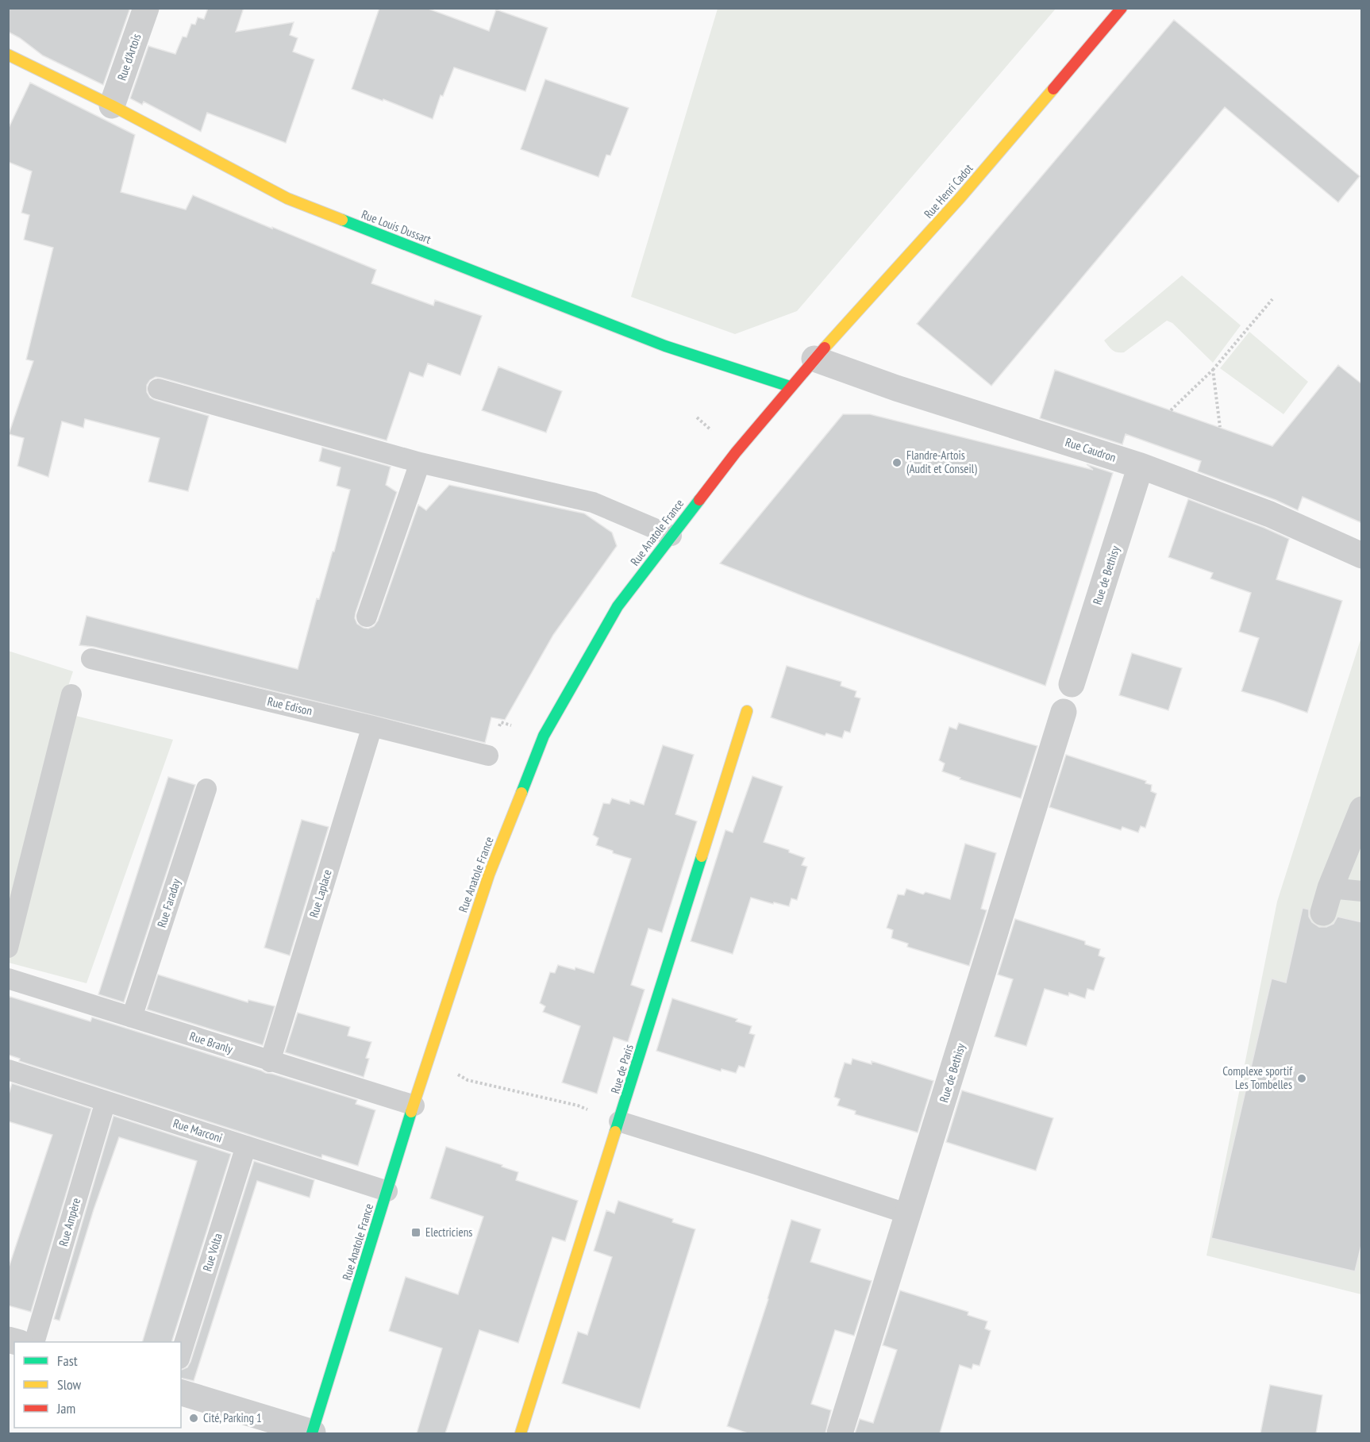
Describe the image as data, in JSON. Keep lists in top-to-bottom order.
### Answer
{
  "streets": {
    "main road": [
      "Rue Henri Cadot",
      "Rue Louis Dussart",
      "Rue Anatole France",
      "Rue de Paris"
    ],
    "street": ["Rue d'Artois", "Rue Caudron", "Rue de Bethisy"],
    "lane": [
      "Rue Edison",
      "Rue Laplace",
      "Rue Faraday",
      "Rue Branly",
      "Rue Marconi",
      "Rue Ampère",
      "Rue Volta"
    ]
  },
  "crossings": [
    ["Rue d'Artois", "Rue Louis Dussart"],
    ["Rue Henri Cadot", "Rue Louis Dussart"],
    ["Rue Henri Cadot", "Rue Caudron"],
    ["Rue Henri Cadot", "Rue Anatole France"],
    ["Rue Louis Dussart", "Rue Anatole France"],
    ["Rue Caudron", "Rue de Bethisy"],
    ["Rue Anatole France", "Rue Branly"],
    ["Rue Anatole France", "Rue Marconi"],
    ["Rue Edison", "Rue Laplace"],
    ["Rue Laplace", "Rue Branly"],
    ["Rue Faraday", "Rue Branly"],
    ["Rue Marconi", "Rue Ampère"],
    ["Rue Marconi", "Rue Volta"]
  ],
  "places": {
    "other": ["Flandre-Artois (Audit et Conseil)", "Complexe sportif Les Tombelles", "Cité, Parking 1"],
    "transit": ["Electriciens"]
  },
  "legend": ["Fast", "Slow", "Jam"]
}
